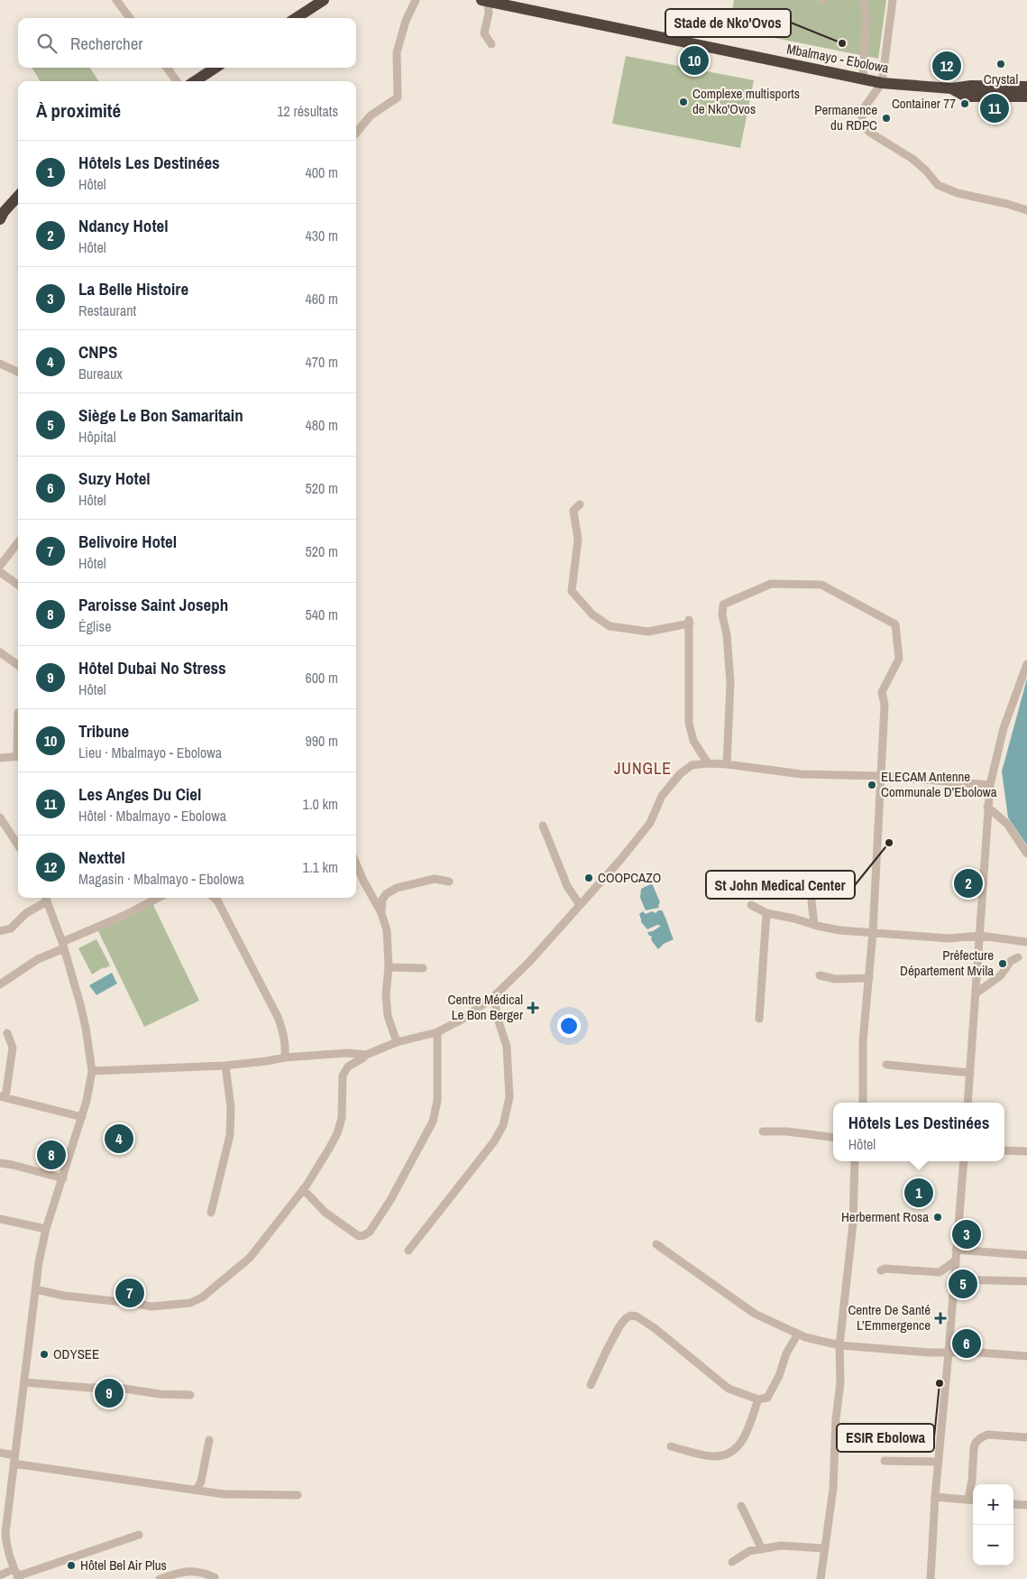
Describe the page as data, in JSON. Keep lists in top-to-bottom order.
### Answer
{
  "streets": {
    "highway": ["Mbalmayo - Ebolowa"]
  },
  "districts": ["JUNGLE"],
  "places": {
    "other": [
      "Stade de Nko'Ovos",
      "Crystal",
      "Complexe multisports de Nko'Ovos",
      "Container 77",
      "Permanence du RDPC",
      "ELECAM Antenne Communale D’Ebolowa",
      "St John Medical Center",
      "COOPCAZO",
      "Préfecture Département Mvila",
      "Herberment Rosa",
      "ODYSEE",
      "ESIR Ebolowa",
      "Hôtel Bel Air Plus"
    ],
    "health": ["Centre Médical Le Bon Berger", "Centre De Santé L’Emmergence"]
  },
  "page": {
    "search": "Rechercher",
    "pins": [
      "10",
      "12",
      "11",
      "2",
      "4",
      "8",
      "1",
      "3",
      "5",
      "7",
      "6",
      "9"
    ],
    "heading": ["À proximité", "12 résultats"],
    "list": [
      {
        "mark": "1",
        "name": "Hôtels Les Destinées",
        "note": "Hôtel",
        "value": "400 m"
      },
      {
        "mark": "2",
        "name": "Ndancy Hotel",
        "note": "Hôtel",
        "value": "430 m"
      },
      {
        "mark": "3",
        "name": "La Belle Histoire",
        "note": "Restaurant",
        "value": "460 m"
      },
      {
        "mark": "4",
        "name": "CNPS",
        "note": "Bureaux",
        "value": "470 m"
      },
      {
        "mark": "5",
        "name": "Siège Le Bon Samaritain",
        "note": "Hôpital",
        "value": "480 m"
      },
      {
        "mark": "6",
        "name": "Suzy Hotel",
        "note": "Hôtel",
        "value": "520 m"
      },
      {
        "mark": "7",
        "name": "Belivoire Hotel",
        "note": "Hôtel",
        "value": "520 m"
      },
      {
        "mark": "8",
        "name": "Paroisse Saint Joseph",
        "note": "Église",
        "value": "540 m"
      },
      {
        "mark": "9",
        "name": "Hôtel Dubai No Stress",
        "note": "Hôtel",
        "value": "600 m"
      },
      {
        "mark": "10",
        "name": "Tribune",
        "note": "Lieu · Mbalmayo - Ebolowa",
        "value": "990 m"
      },
      {
        "mark": "11",
        "name": "Les Anges Du Ciel",
        "note": "Hôtel · Mbalmayo - Ebolowa",
        "value": "1.0 km"
      },
      {
        "mark": "12",
        "name": "Nexttel",
        "note": "Magasin · Mbalmayo - Ebolowa",
        "value": "1.1 km"
      }
    ],
    "popup": ["Hôtels Les Destinées", "Hôtel"],
    "map_buttons": ["+", "−"]
  }
}
